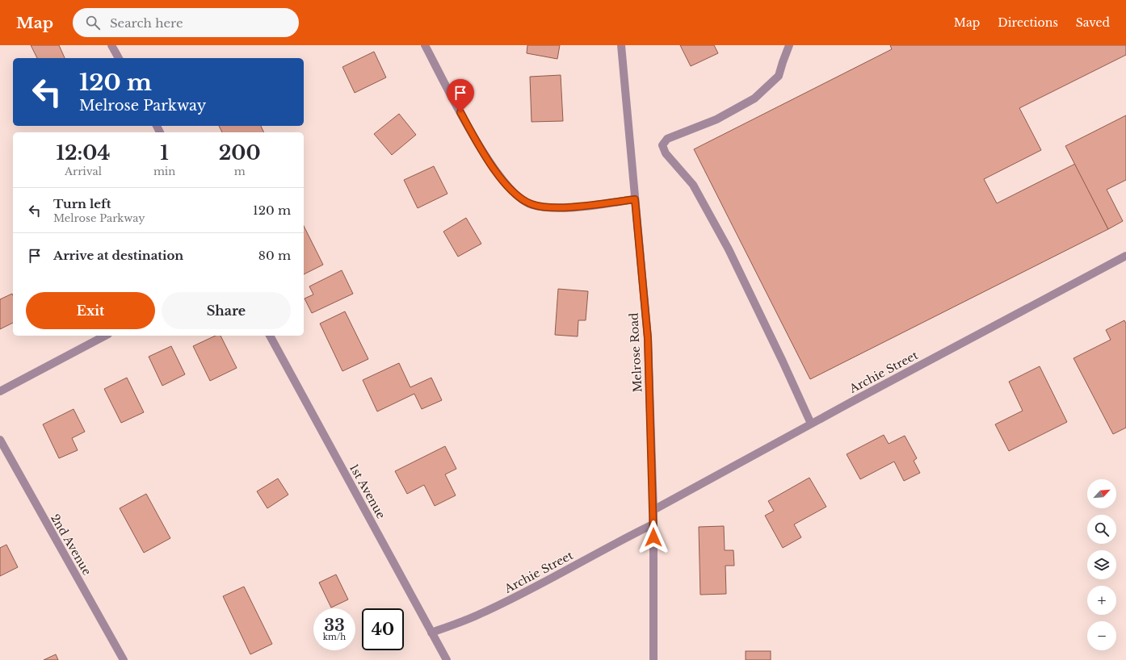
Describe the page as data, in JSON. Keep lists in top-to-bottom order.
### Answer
{
  "streets": {
    "street": [
      "Melrose Road",
      "Archie Street",
      "1st Avenue",
      "2nd Avenue"
    ]
  },
  "crossings": [
    ["Melrose Road", "Archie Street"],
    ["Archie Street", "1st Avenue"]
  ],
  "north": "top right",
  "page": {
    "header": "Map",
    "search": "Search here",
    "nav": ["Map", "Directions", "Saved"],
    "turn": ["120 m", "Melrose Parkway"],
    "eta": [
      "12:04",
      "Arrival",
      "1",
      "min",
      "200",
      "m"
    ],
    "list": [
      {
        "name": "Turn left",
        "note": "Melrose Parkway",
        "value": "120 m"
      },
      {
        "name": "Arrive at destination",
        "value": "80 m"
      }
    ],
    "buttons": ["Exit", "Share"],
    "map_buttons": ["+", "−"],
    "speed": "33 km/h",
    "limit": "40"
  }
}
